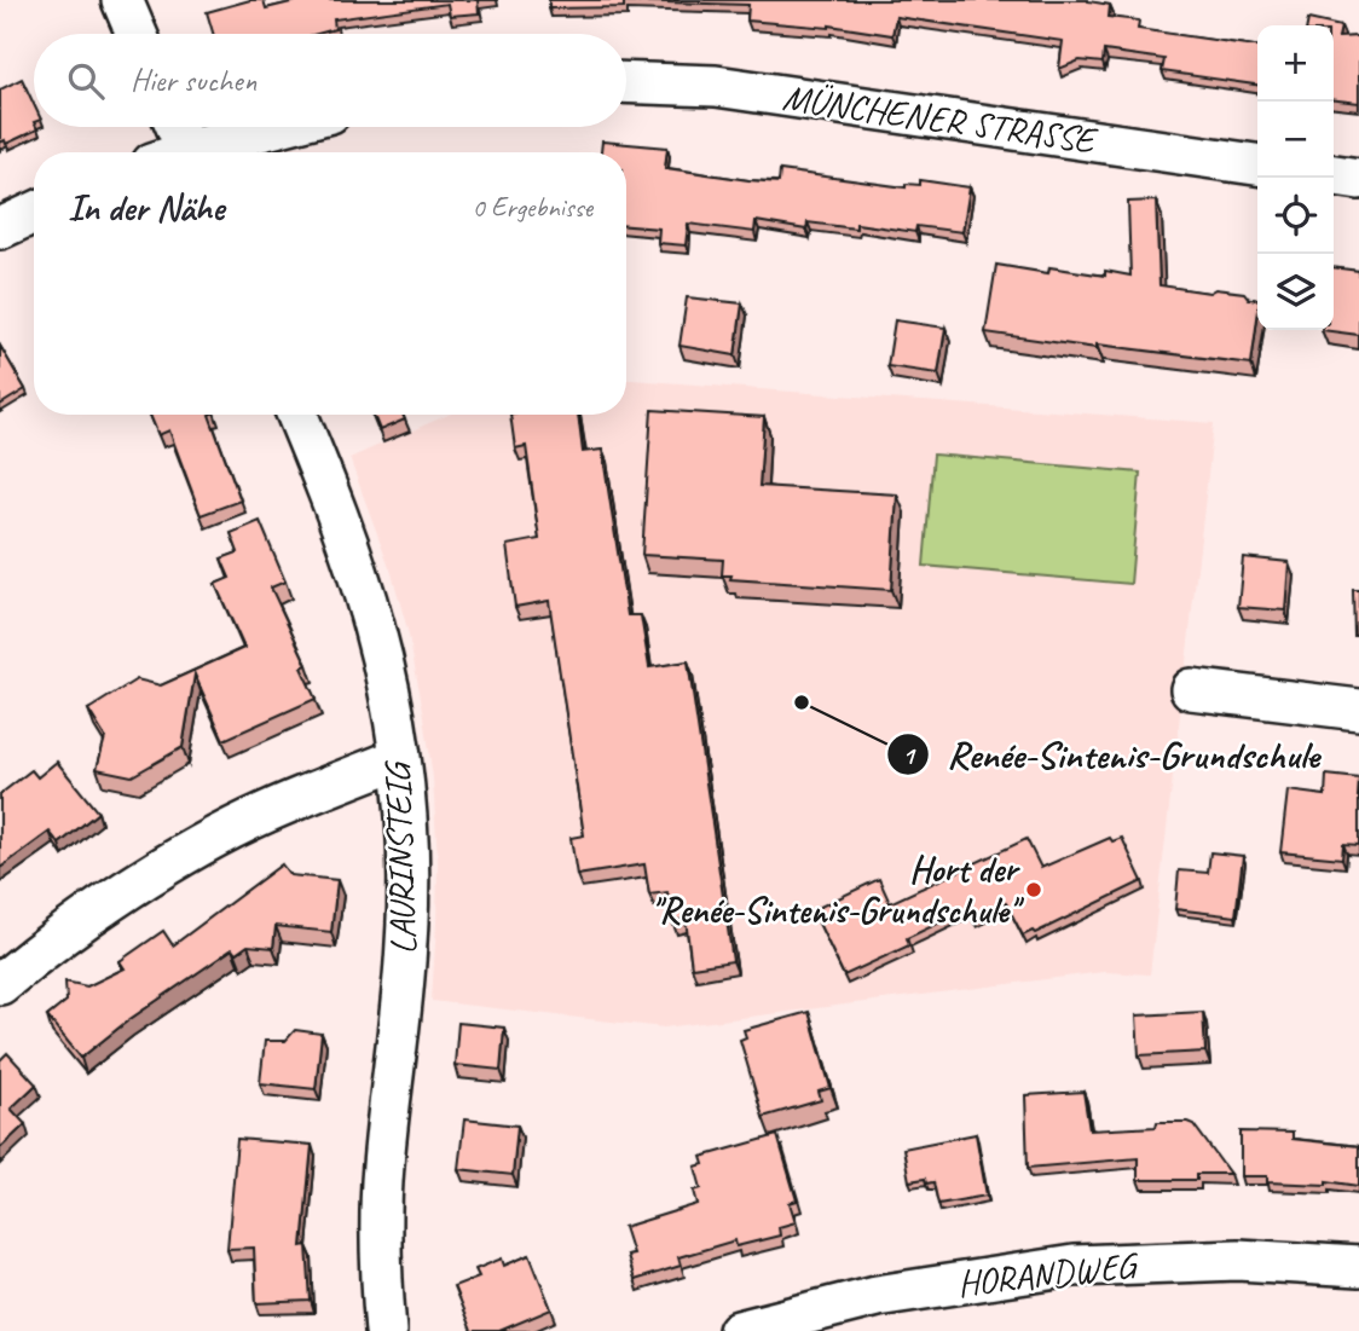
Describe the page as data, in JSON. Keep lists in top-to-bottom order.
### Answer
{
  "streets": {
    "street": ["MÜNCHENER STRASSE", "LAURINSTEIG", "HORANDWEG"]
  },
  "places": ["Renée-Sintenis-Grundschule", "Hort der \"Renée-Sintenis-Grundschule\""],
  "page": {
    "map_buttons": ["+", "−"],
    "search": "Hier suchen",
    "heading": ["In der Nähe", "0 Ergebnisse"]
  }
}
